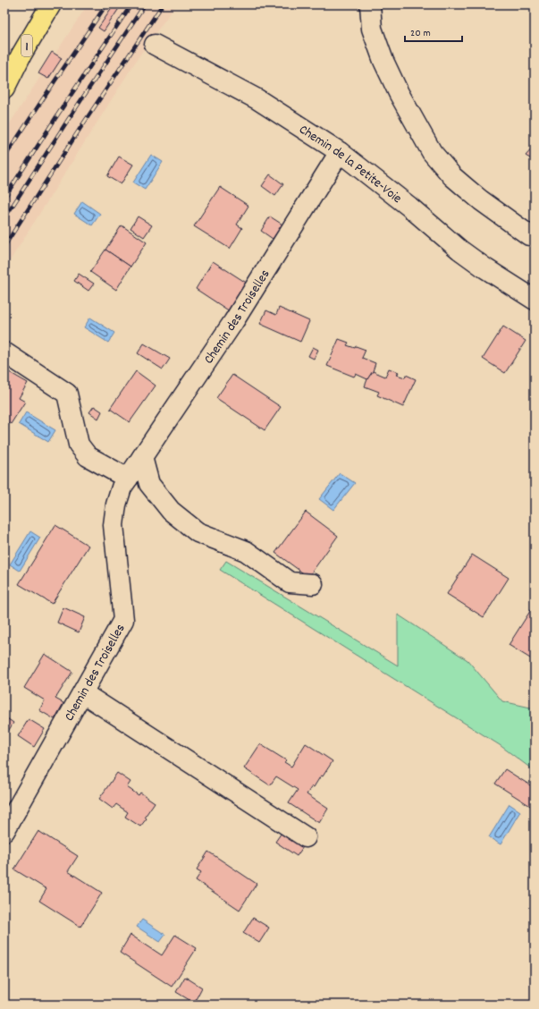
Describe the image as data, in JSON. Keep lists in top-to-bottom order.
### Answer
{
  "streets": {
    "main road": ["1"],
    "street": ["Chemin de la Petite-Voie", "Chemin des Troiselles"]
  },
  "crossings": [
    ["Chemin de la Petite-Voie", "Chemin des Troiselles"]
  ],
  "scale_bar": "20 m"
}
